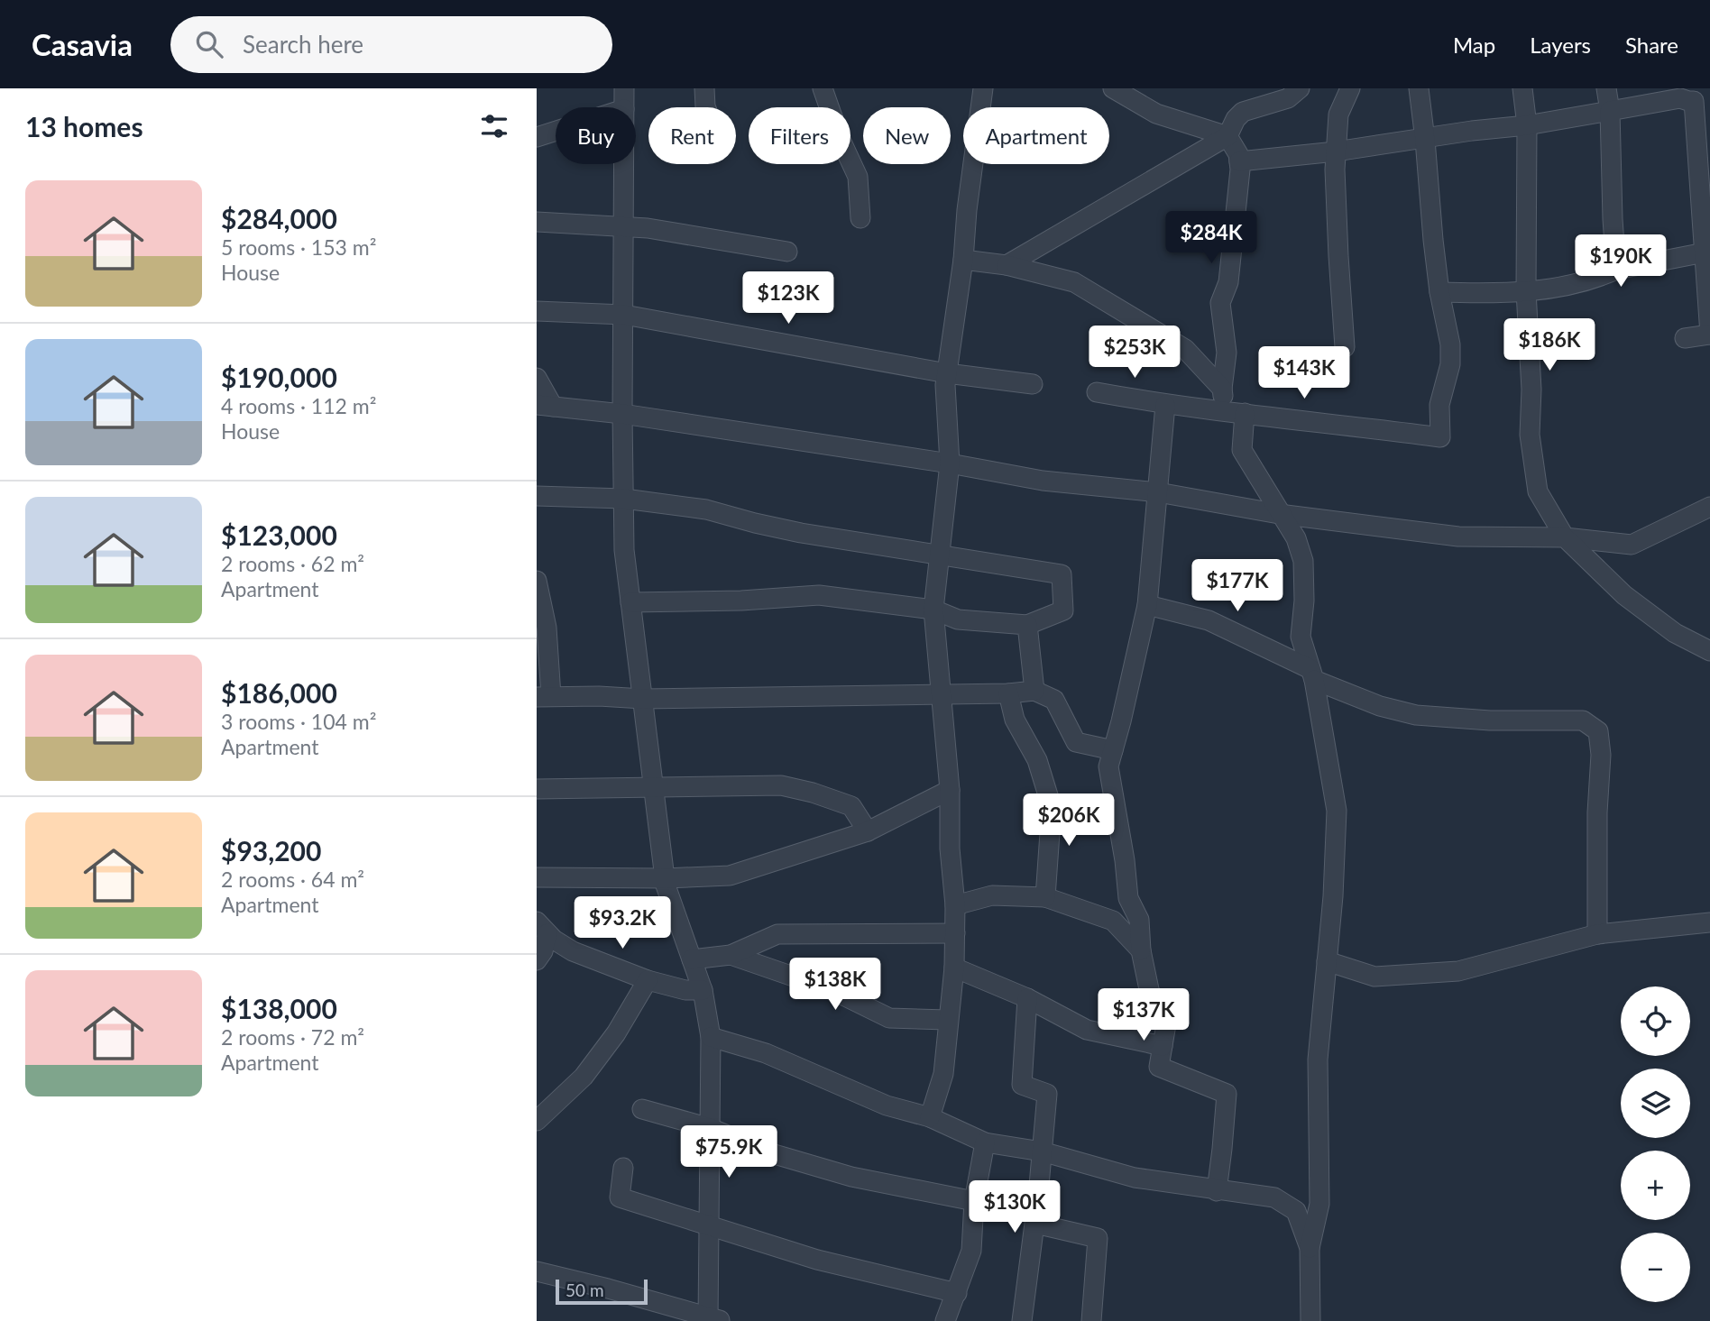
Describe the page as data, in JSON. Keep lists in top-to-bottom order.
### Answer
{
  "scale_bar": "50 m",
  "page": {
    "header": "Casavia",
    "search": "Search here",
    "nav": ["Map", "Layers", "Share"],
    "heading": "13 homes",
    "chip": [
      "Buy",
      "Rent",
      "Filters",
      "New",
      "Apartment"
    ],
    "list": [
      {
        "name": "$284,000",
        "note": "5 rooms · 153 m² · House"
      },
      {
        "name": "$190,000",
        "note": "4 rooms · 112 m² · House"
      },
      {
        "name": "$123,000",
        "note": "2 rooms · 62 m² · Apartment"
      },
      {
        "name": "$186,000",
        "note": "3 rooms · 104 m² · Apartment"
      },
      {
        "name": "$93,200",
        "note": "2 rooms · 64 m² · Apartment"
      },
      {
        "name": "$138,000",
        "note": "2 rooms · 72 m² · Apartment"
      }
    ],
    "price": [
      "$284K",
      "$190K",
      "$123K",
      "$186K",
      "$253K",
      "$143K",
      "$177K",
      "$206K",
      "$93.2K",
      "$138K",
      "$137K",
      "$75.9K",
      "$130K"
    ],
    "map_buttons": ["+", "−"],
    "scale": "50 m"
  }
}
